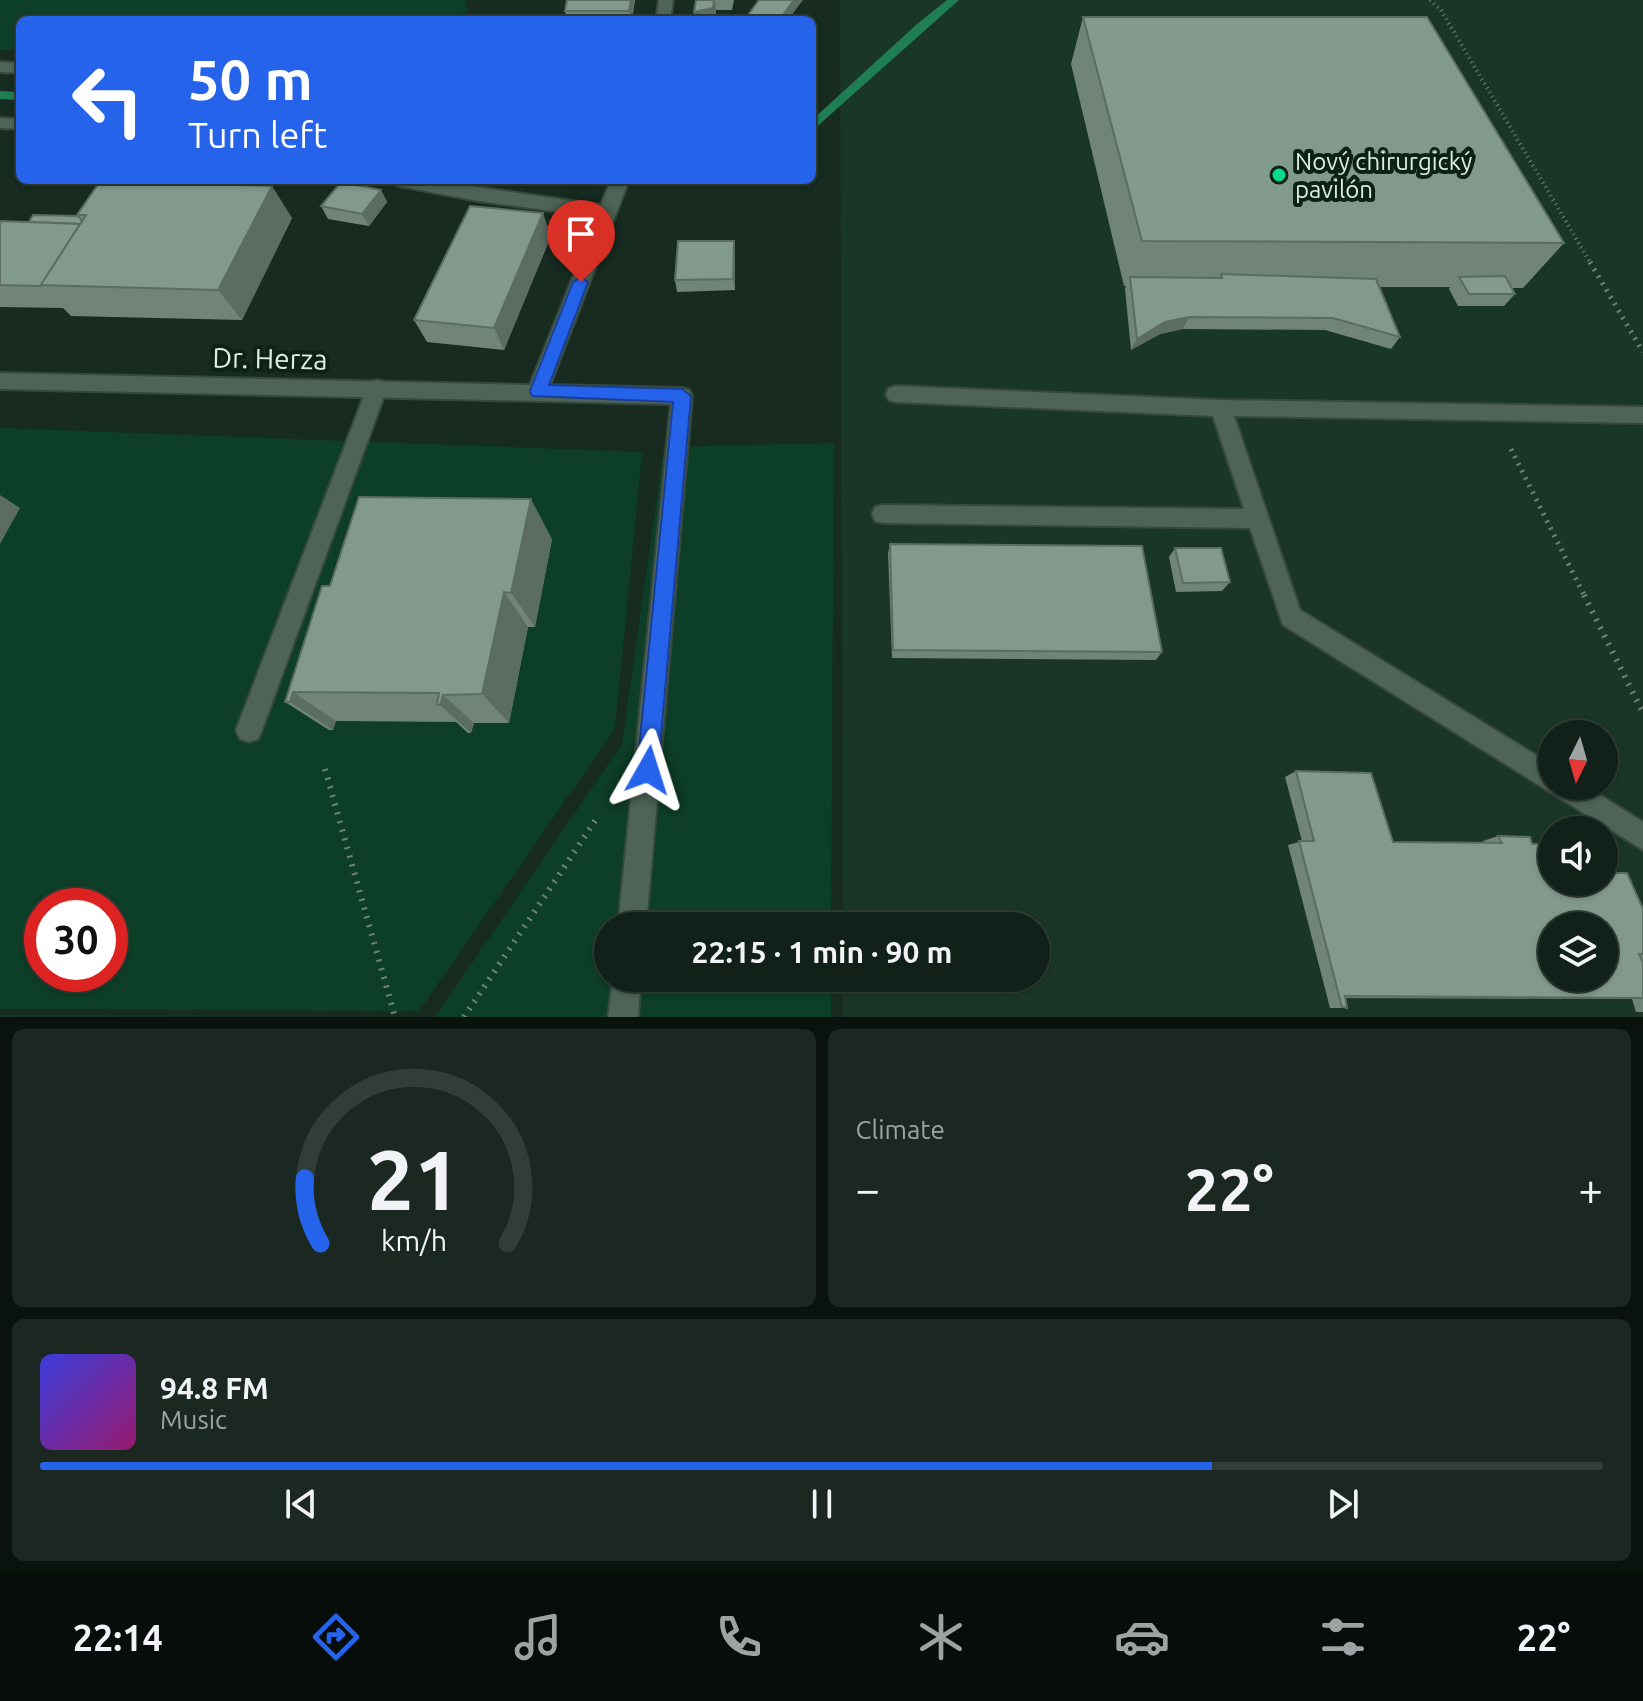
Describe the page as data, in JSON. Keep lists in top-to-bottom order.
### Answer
{
  "streets": {
    "street": ["Dr. Herza"]
  },
  "places": ["Nový chirurgický pavilón"],
  "north": "bottom",
  "page": {
    "turn": ["50 m", "Turn left"],
    "limit": "30",
    "trip": "22:15 · 1 min · 90 m",
    "tile": "Climate",
    "heat": ["−", "22°", "+"],
    "song": ["94.8 FM", "Music"],
    "tabs": ["22:14", "22°"],
    "gauge": ["21", "km/h"]
  }
}
